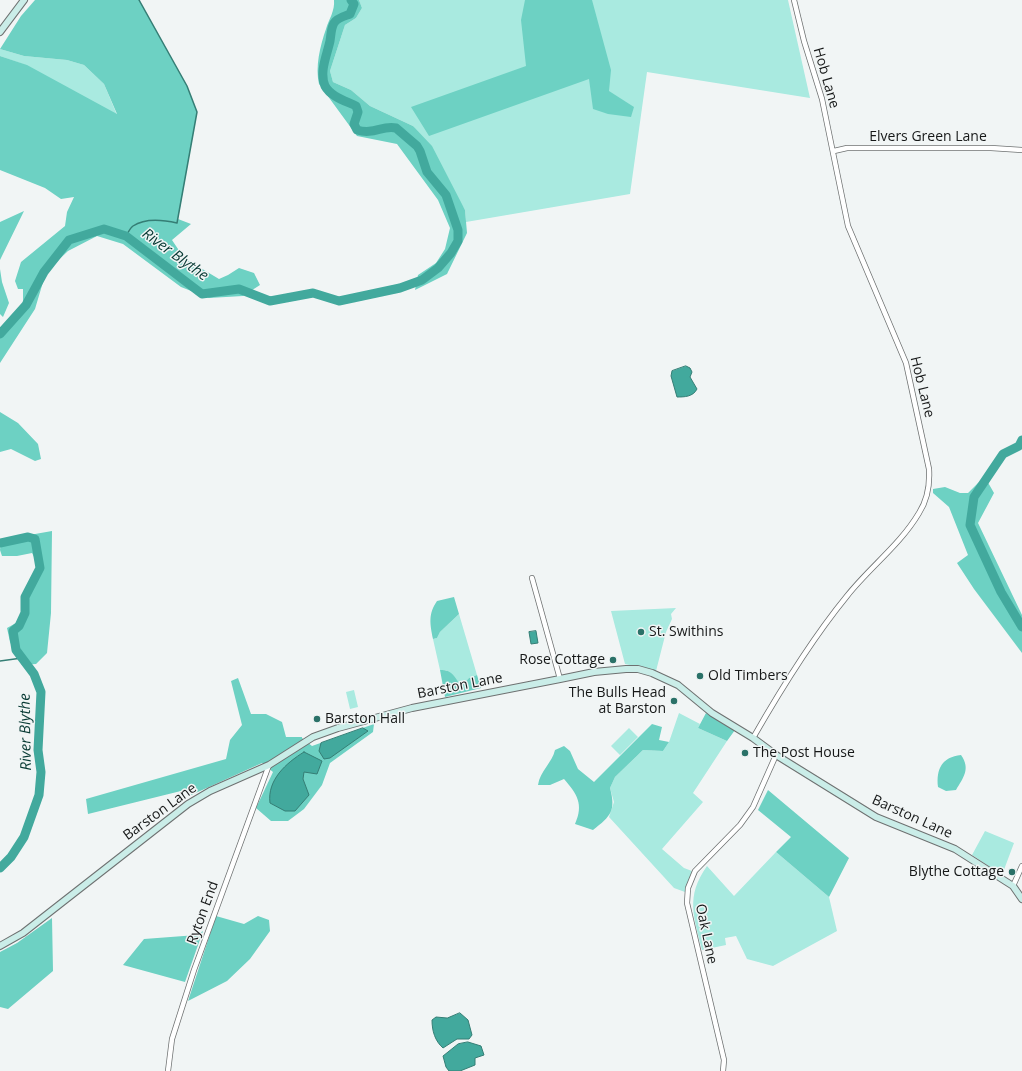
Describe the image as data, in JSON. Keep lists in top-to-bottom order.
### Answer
{
  "streets": {
    "street": [
      "Hob Lane",
      "Elvers Green Lane",
      "Barston Lane",
      "Ryton End",
      "Oak Lane"
    ]
  },
  "crossings": [
    ["Hob Lane", "Elvers Green Lane"],
    ["Hob Lane", "Barston Lane"],
    ["Barston Lane", "Ryton End"],
    ["Barston Lane", "Oak Lane"]
  ],
  "water": ["River Blythe"],
  "places": [
    "St. Swithins",
    "Rose Cottage",
    "Old Timbers",
    "The Bulls Head at Barston",
    "Barston Hall",
    "The Post House",
    "Blythe Cottage"
  ]
}
